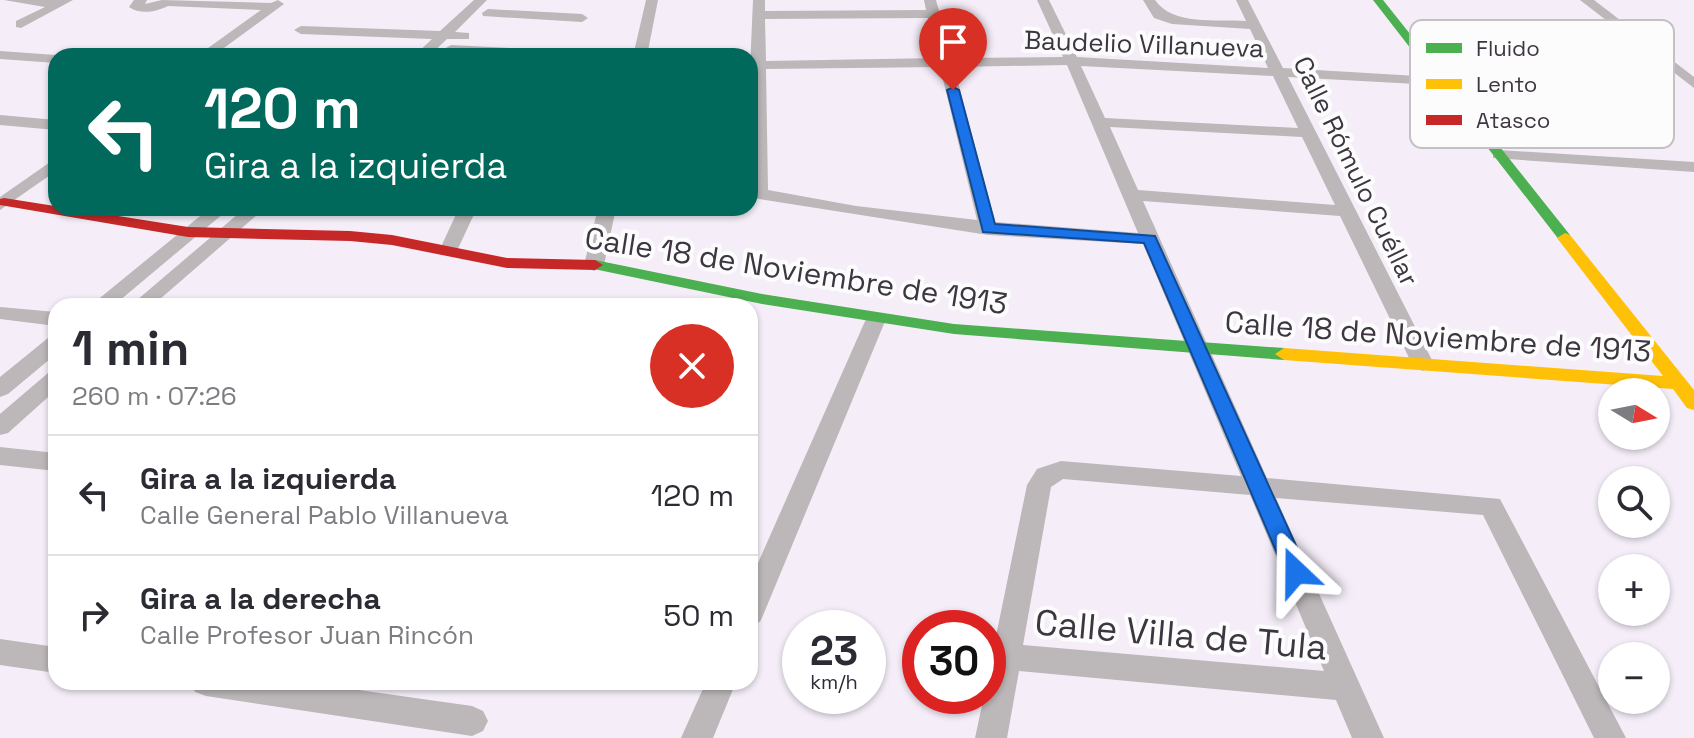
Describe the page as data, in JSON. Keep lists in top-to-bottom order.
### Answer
{
  "streets": {
    "street": [
      "Baudelio Villanueva",
      "Calle Rómulo Cuéllar",
      "Calle 18 de Noviembre de 1913",
      "Calle Villa de Tula"
    ]
  },
  "crossings": [
    ["Baudelio Villanueva", "Calle Rómulo Cuéllar"],
    ["Calle Rómulo Cuéllar", "Calle 18 de Noviembre de 1913"]
  ],
  "legend": ["Fluido", "Lento", "Atasco"],
  "north": "right",
  "page": {
    "turn": ["120 m", "Gira a la izquierda"],
    "heading": ["1 min", "260 m · 07:26"],
    "map_buttons": ["+", "−"],
    "list": [
      {
        "name": "Gira a la izquierda",
        "note": "Calle General Pablo Villanueva",
        "value": "120 m"
      },
      {
        "name": "Gira a la derecha",
        "note": "Calle Profesor Juan Rincón",
        "value": "50 m"
      }
    ],
    "speed": "23 km/h",
    "limit": "30"
  }
}
